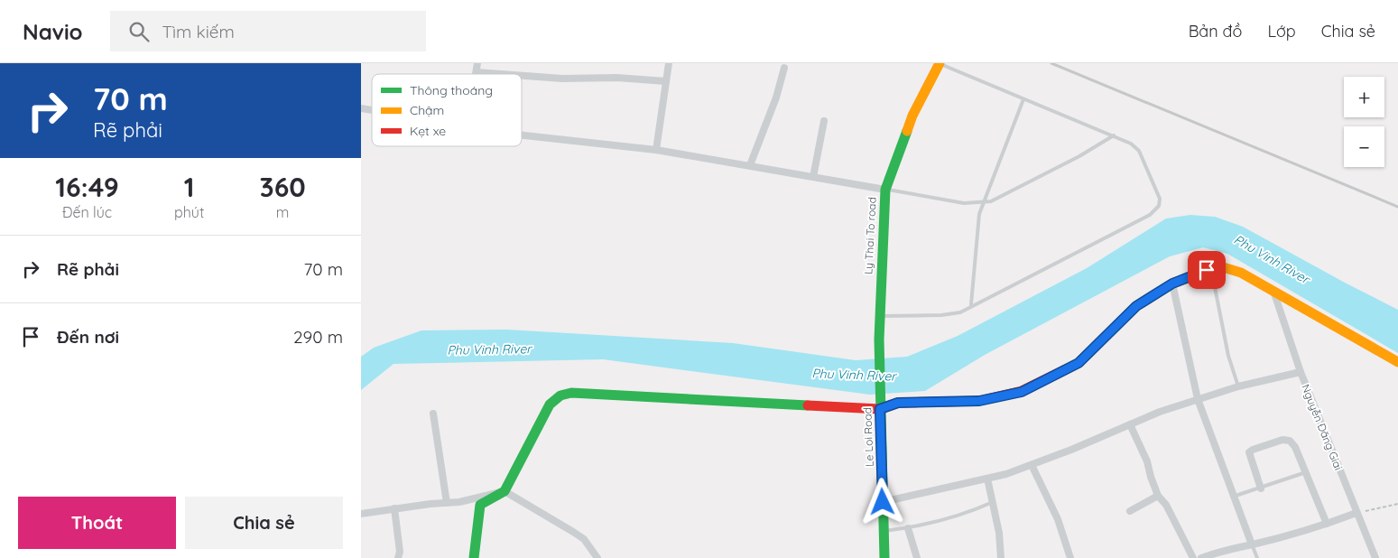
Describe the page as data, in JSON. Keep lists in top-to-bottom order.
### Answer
{
  "streets": {
    "street": ["Ly Thai To road", "Nguyễn Đăng Giai", "Le Loi Road"]
  },
  "crossings": [
    ["Ly Thai To road", "Le Loi Road"]
  ],
  "water": ["Phu Vinh River"],
  "legend": ["Thông thoáng", "Chậm", "Kẹt xe"],
  "page": {
    "header": "Navio",
    "search": "Tìm kiếm",
    "nav": ["Bản đồ", "Lớp", "Chia sẻ"],
    "turn": ["70 m", "Rẽ phải"],
    "map_buttons": ["+", "−"],
    "eta": [
      "16:49",
      "Đến lúc",
      "1",
      "phút",
      "360",
      "m"
    ],
    "list": [
      {
        "name": "Rẽ phải",
        "value": "70 m"
      },
      {
        "name": "Đến nơi",
        "value": "290 m"
      }
    ],
    "buttons": ["Thoát", "Chia sẻ"]
  }
}
